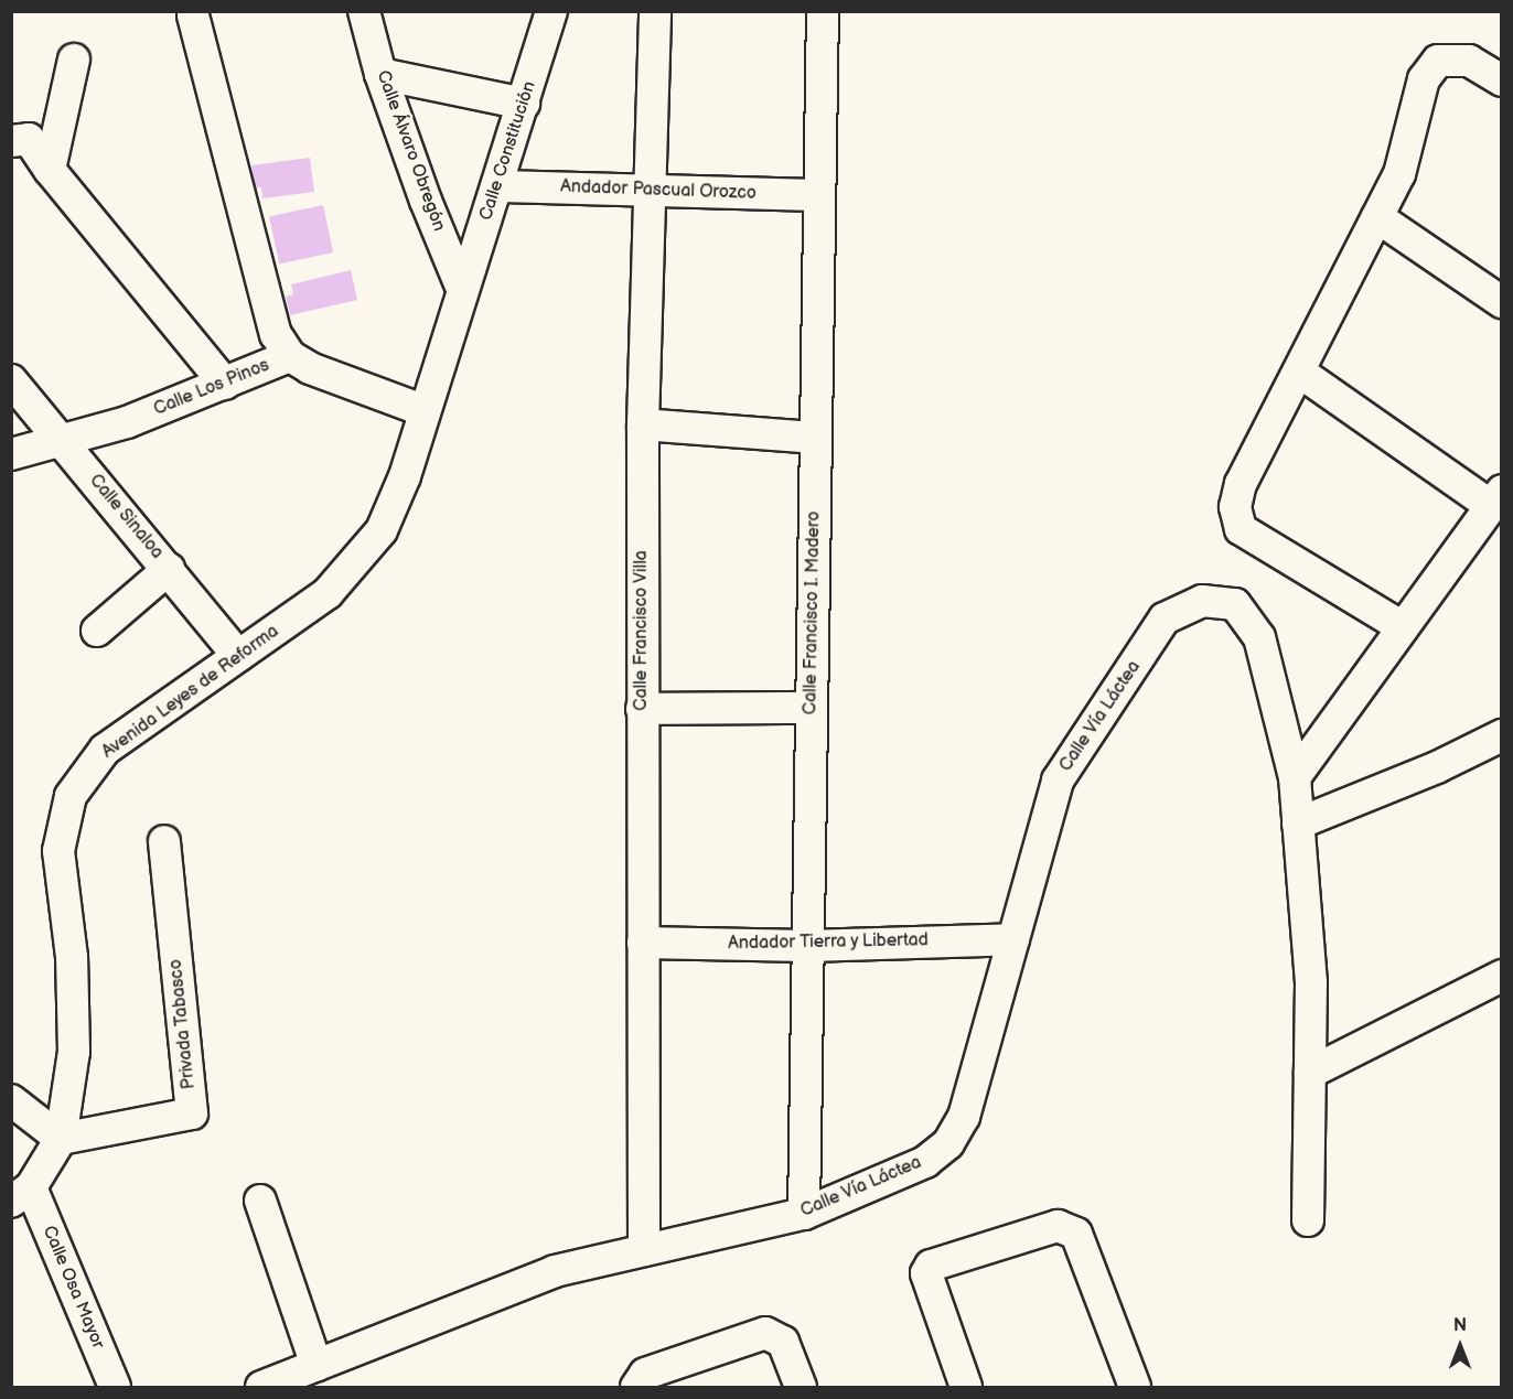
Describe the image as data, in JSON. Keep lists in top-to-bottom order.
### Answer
{
  "streets": {
    "street": [
      "Calle Álvaro Obregón",
      "Calle Constitución",
      "Andador Pascual Orozco",
      "Calle Los Pinos",
      "Calle Sinaloa",
      "Calle Francisco I. Madero",
      "Calle Francisco Villa",
      "Avenida Leyes de Reforma",
      "Calle Vía Láctea",
      "Andador Tierra y Libertad",
      "Privada Tabasco",
      "Calle Osa Mayor"
    ]
  },
  "crossings": [
    ["Calle Álvaro Obregón", "Calle Constitución"],
    ["Calle Álvaro Obregón", "Avenida Leyes de Reforma"],
    ["Calle Constitución", "Andador Pascual Orozco"],
    ["Calle Constitución", "Avenida Leyes de Reforma"],
    ["Andador Pascual Orozco", "Calle Francisco I. Madero"],
    ["Andador Pascual Orozco", "Calle Francisco Villa"],
    ["Calle Los Pinos", "Calle Sinaloa"],
    ["Calle Sinaloa", "Avenida Leyes de Reforma"],
    ["Calle Francisco I. Madero", "Calle Vía Láctea"],
    ["Calle Francisco I. Madero", "Andador Tierra y Libertad"],
    ["Calle Francisco Villa", "Calle Vía Láctea"],
    ["Calle Francisco Villa", "Andador Tierra y Libertad"],
    ["Avenida Leyes de Reforma", "Privada Tabasco"],
    ["Calle Vía Láctea", "Andador Tierra y Libertad"]
  ],
  "north": "top"
}
